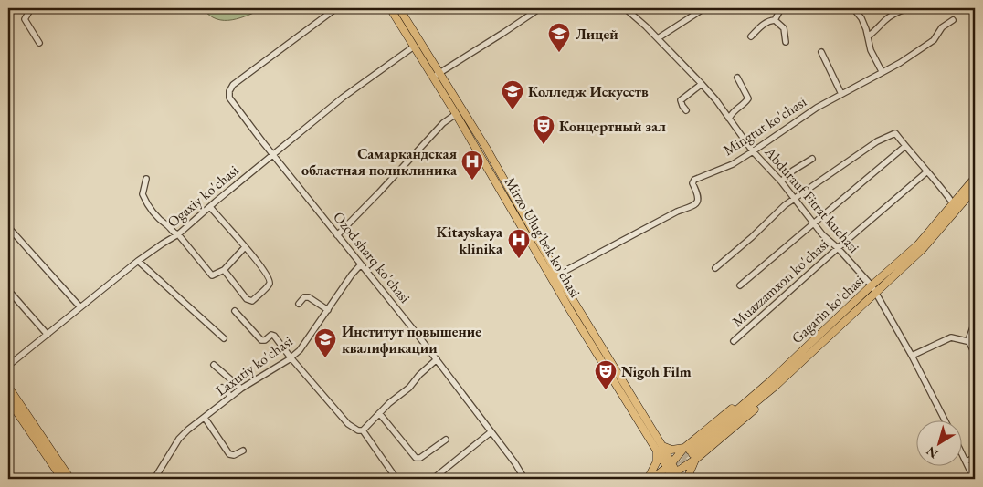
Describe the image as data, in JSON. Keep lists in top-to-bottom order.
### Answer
{
  "streets": {
    "main road": ["Mirzo Ulug'bek ko'chasi", "Gagarin ko'chasi"],
    "street": [
      "Mingtut ko'chasi",
      "Ogaxiy ko'chasi",
      "Abdurauf Fitrat kuchasi",
      "Ozod sharq ko'chasi",
      "Muazzamxon ko'chasi",
      "Laxutiy ko'chasi"
    ]
  },
  "crossings": [
    ["Mingtut ko'chasi", "Abdurauf Fitrat kuchasi"],
    ["Mingtut ko'chasi", "Mirzo Ulug'bek ko'chasi"],
    ["Ogaxiy ko'chasi", "Mirzo Ulug'bek ko'chasi"],
    ["Ogaxiy ko'chasi", "Ozod sharq ko'chasi"],
    ["Abdurauf Fitrat kuchasi", "Muazzamxon ko'chasi"],
    ["Abdurauf Fitrat kuchasi", "Gagarin ko'chasi"],
    ["Ozod sharq ko'chasi", "Laxutiy ko'chasi"]
  ],
  "places": {
    "school or university": ["Лицей", "Колледж Искусств", "Институт повышение квалификации"],
    "theatre": ["Концертный зал", "Nigoh Film"],
    "hospital": ["Самаркандская областная поликлиника", "Kitayskaya klinika"]
  },
  "north": "bottom left"
}
